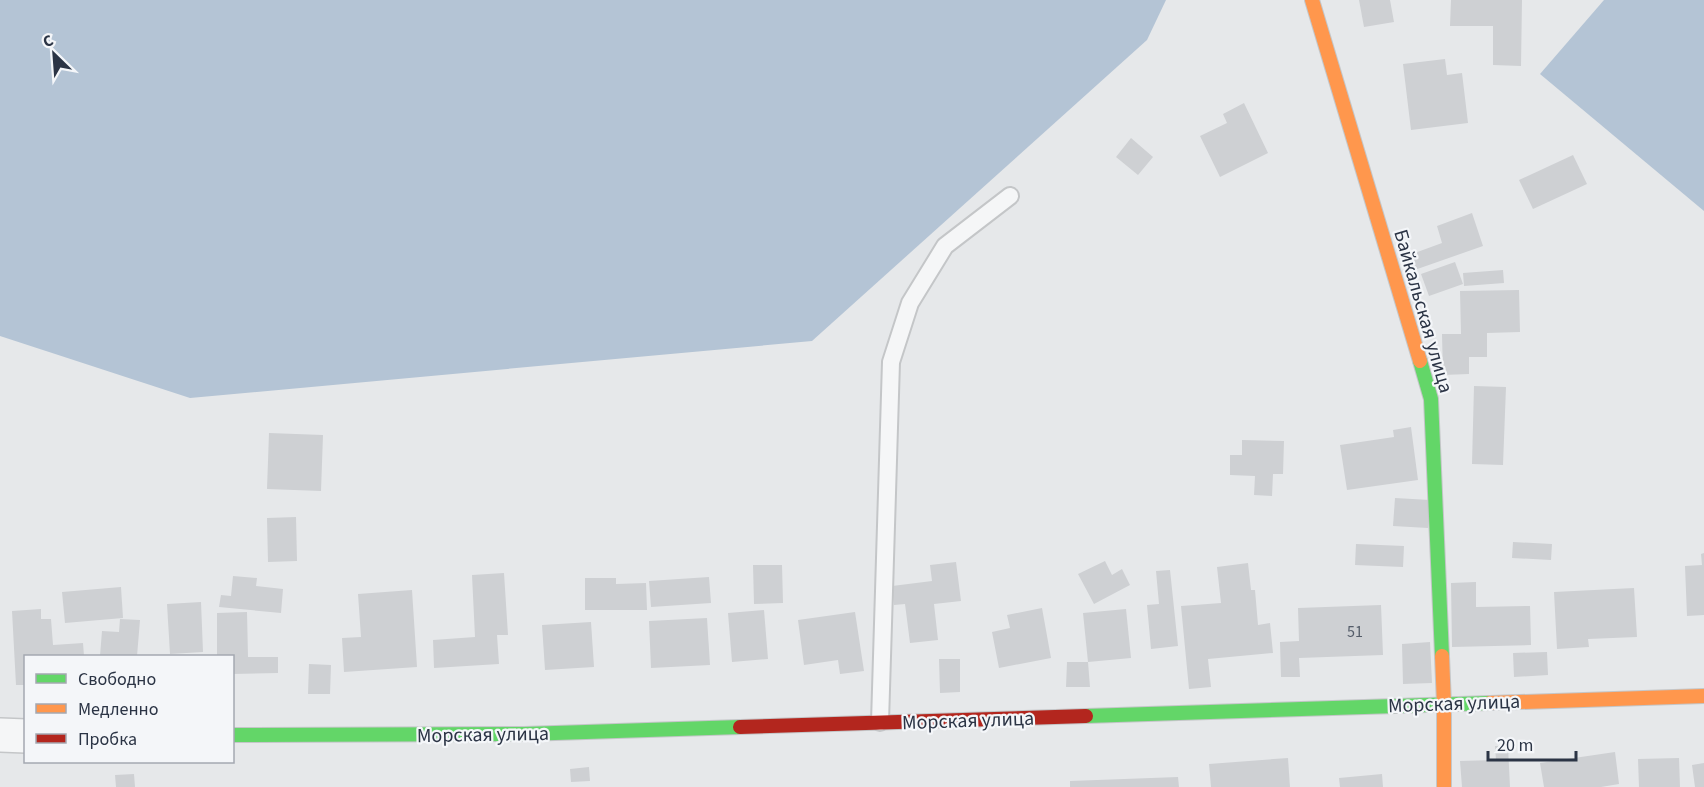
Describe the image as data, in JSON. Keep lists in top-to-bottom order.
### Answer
{
  "streets": {
    "street": ["Байкальская улица", "Морская улица"]
  },
  "crossings": [
    ["Байкальская улица", "Морская улица"]
  ],
  "house_numbers": ["51"],
  "legend": ["Свободно", "Медленно", "Пробка"],
  "scale_bar": "20 m",
  "north": "top left"
}
